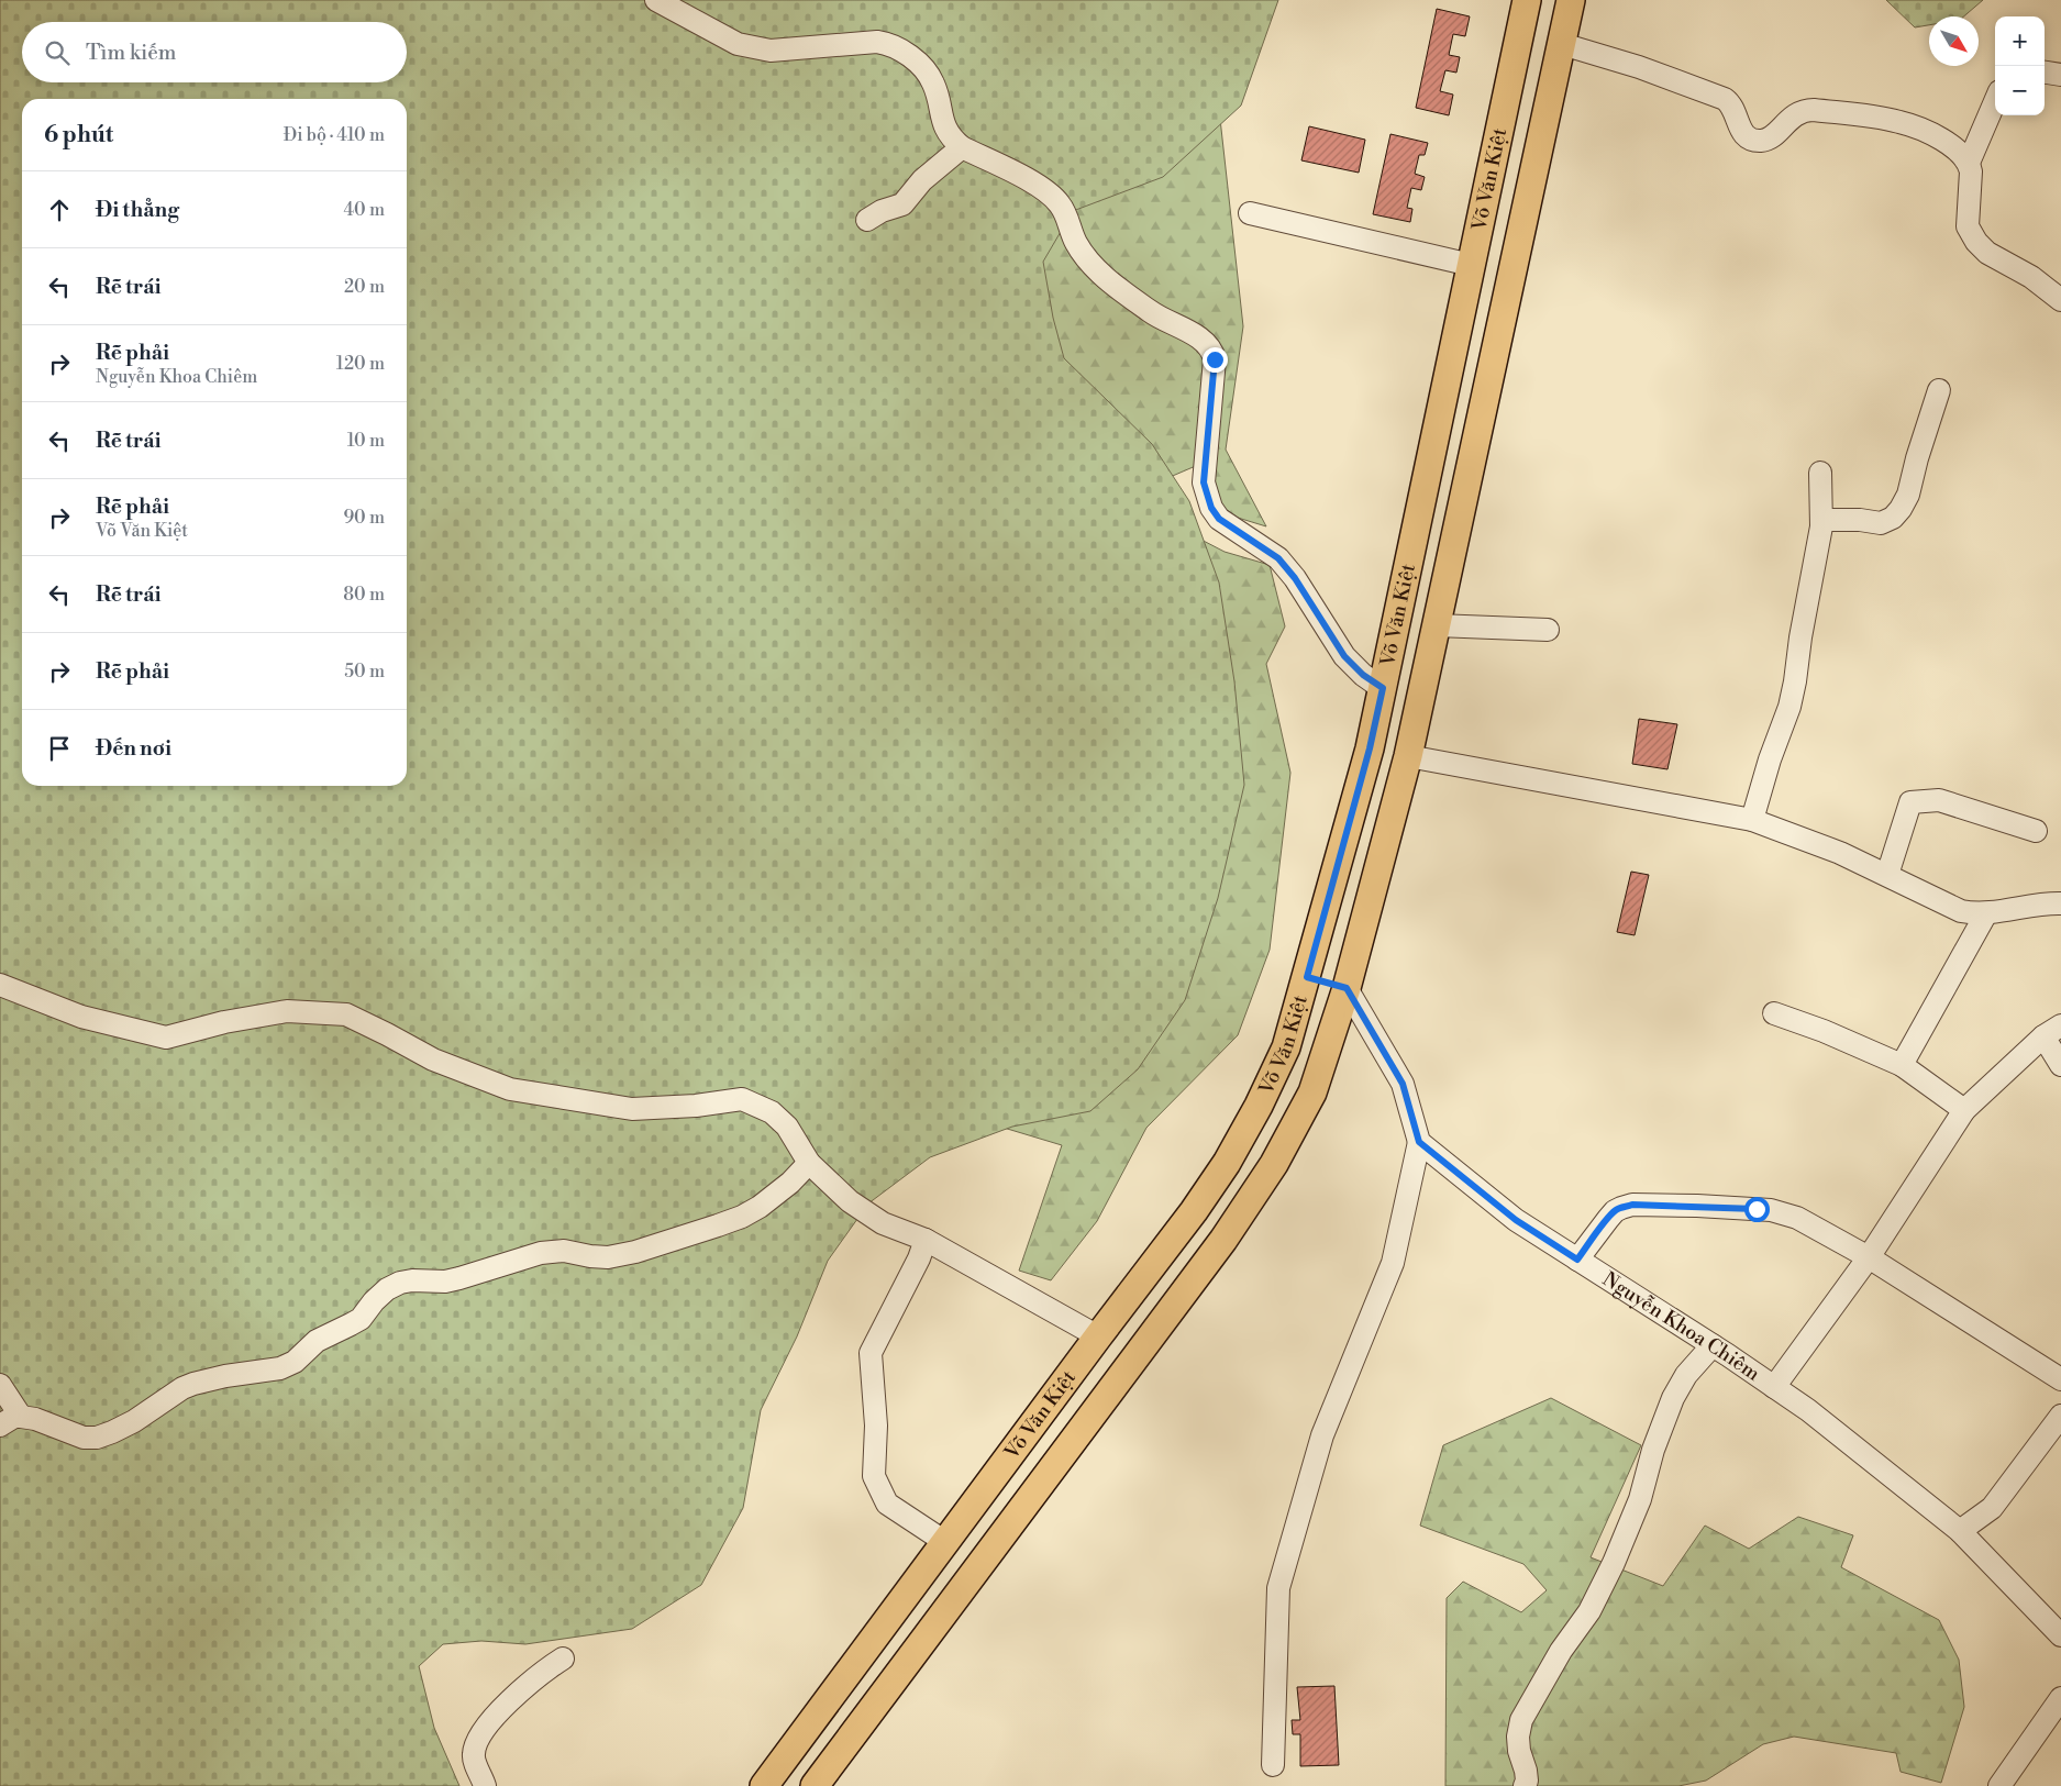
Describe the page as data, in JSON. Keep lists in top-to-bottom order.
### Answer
{
  "streets": {
    "main road": ["Võ Văn Kiệt"],
    "street": ["Nguyễn Khoa Chiêm"]
  },
  "north": "bottom right",
  "page": {
    "map_buttons": ["+", "−"],
    "search": "Tìm kiếm",
    "heading": ["6 phút", "Đi bộ · 410 m"],
    "list": [
      ["Đi thẳng", "40 m"],
      ["Rẽ trái", "20 m"],
      ["Rẽ phải", "Nguyễn Khoa Chiêm", "120 m"],
      ["Rẽ trái", "10 m"],
      ["Rẽ phải", "Võ Văn Kiệt", "90 m"],
      ["Rẽ trái", "80 m"],
      ["Rẽ phải", "50 m"],
      "Đến nơi"
    ]
  }
}
